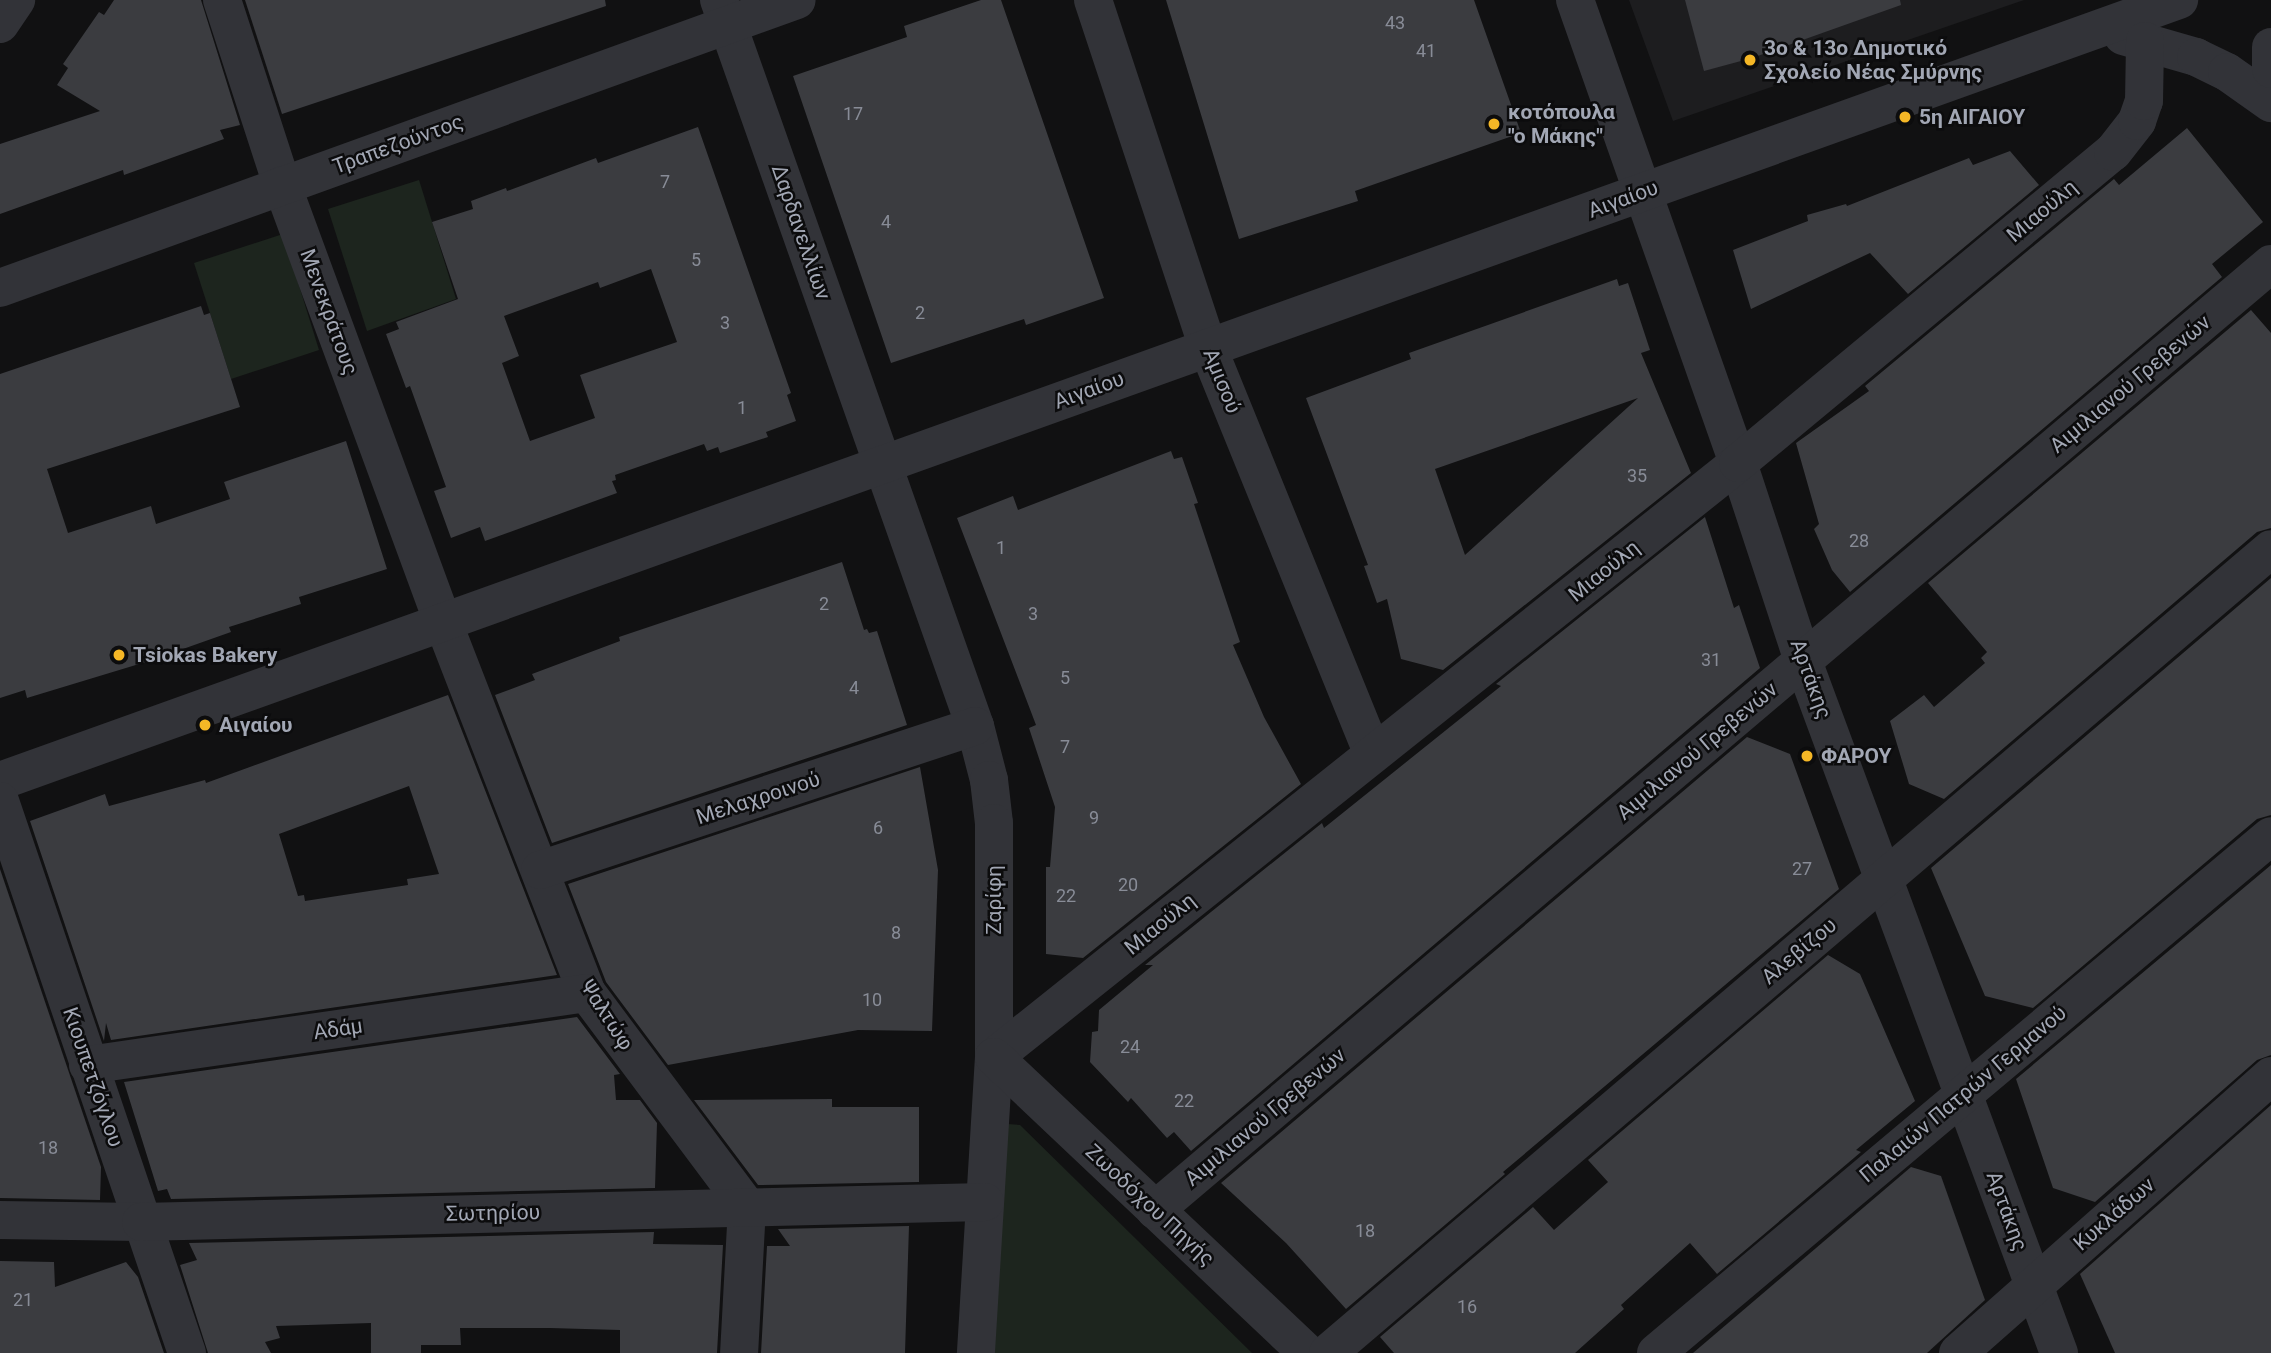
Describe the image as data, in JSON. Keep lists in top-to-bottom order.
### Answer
{
  "streets": {
    "street": [
      "Τραπεζούντος",
      "Αιγαίου",
      "Μιαούλη",
      "Δαρδανελλίων",
      "Μενεκράτους",
      "Αμισού",
      "Αιμιλιανού Γρεβενών",
      "Αρτάκης",
      "Μελαχροινού",
      "Ζαρίφη",
      "Αλεβίζου",
      "Ψαλτώφ",
      "Αδάμ",
      "Κιουπετζόγλου",
      "Παλαιών Πατρών Γερμανού",
      "Ζωοδόχου Πηγής",
      "Σωτηρίου",
      "Κυκλάδων"
    ]
  },
  "crossings": [
    ["Τραπεζούντος", "Δαρδανελλίων"],
    ["Τραπεζούντος", "Μενεκράτους"],
    ["Αιγαίου", "Δαρδανελλίων"],
    ["Αιγαίου", "Μενεκράτους"],
    ["Αιγαίου", "Αμισού"],
    ["Αιγαίου", "Αρτάκης"],
    ["Αιγαίου", "Ζαρίφη"],
    ["Αιγαίου", "Ψαλτώφ"],
    ["Μιαούλη", "Αμισού"],
    ["Μιαούλη", "Αρτάκης"],
    ["Μιαούλη", "Ζαρίφη"],
    ["Μιαούλη", "Ζωοδόχου Πηγής"],
    ["Δαρδανελλίων", "Ζαρίφη"],
    ["Μενεκράτους", "Ψαλτώφ"],
    ["Αιμιλιανού Γρεβενών", "Αρτάκης"],
    ["Αιμιλιανού Γρεβενών", "Ζωοδόχου Πηγής"],
    ["Αρτάκης", "Αλεβίζου"],
    ["Αρτάκης", "Παλαιών Πατρών Γερμανού"],
    ["Αρτάκης", "Κυκλάδων"],
    ["Μελαχροινού", "Ζαρίφη"],
    ["Μελαχροινού", "Ψαλτώφ"],
    ["Ζαρίφη", "Ζωοδόχου Πηγής"],
    ["Ζαρίφη", "Σωτηρίου"],
    ["Ψαλτώφ", "Αδάμ"],
    ["Ψαλτώφ", "Σωτηρίου"],
    ["Αδάμ", "Κιουπετζόγλου"],
    ["Κιουπετζόγλου", "Σωτηρίου"]
  ],
  "places": [
    "3ο & 13ο Δημοτικό Σχολείο Νέας Σμύρνης",
    "5η ΑΙΓΑΙΟΥ",
    "κοτόπουλα \"ο Μάκης\"",
    "Tsiokas Bakery",
    "Αιγαίου",
    "ΦΑΡΟΥ"
  ],
  "house_numbers": [
    "43",
    "41",
    "17",
    "7",
    "4",
    "5",
    "2",
    "3",
    "1",
    "35",
    "28",
    "1",
    "2",
    "3",
    "31",
    "5",
    "4",
    "7",
    "9",
    "6",
    "27",
    "20",
    "22",
    "8",
    "10",
    "24",
    "22",
    "18",
    "18",
    "21",
    "16"
  ]
}
